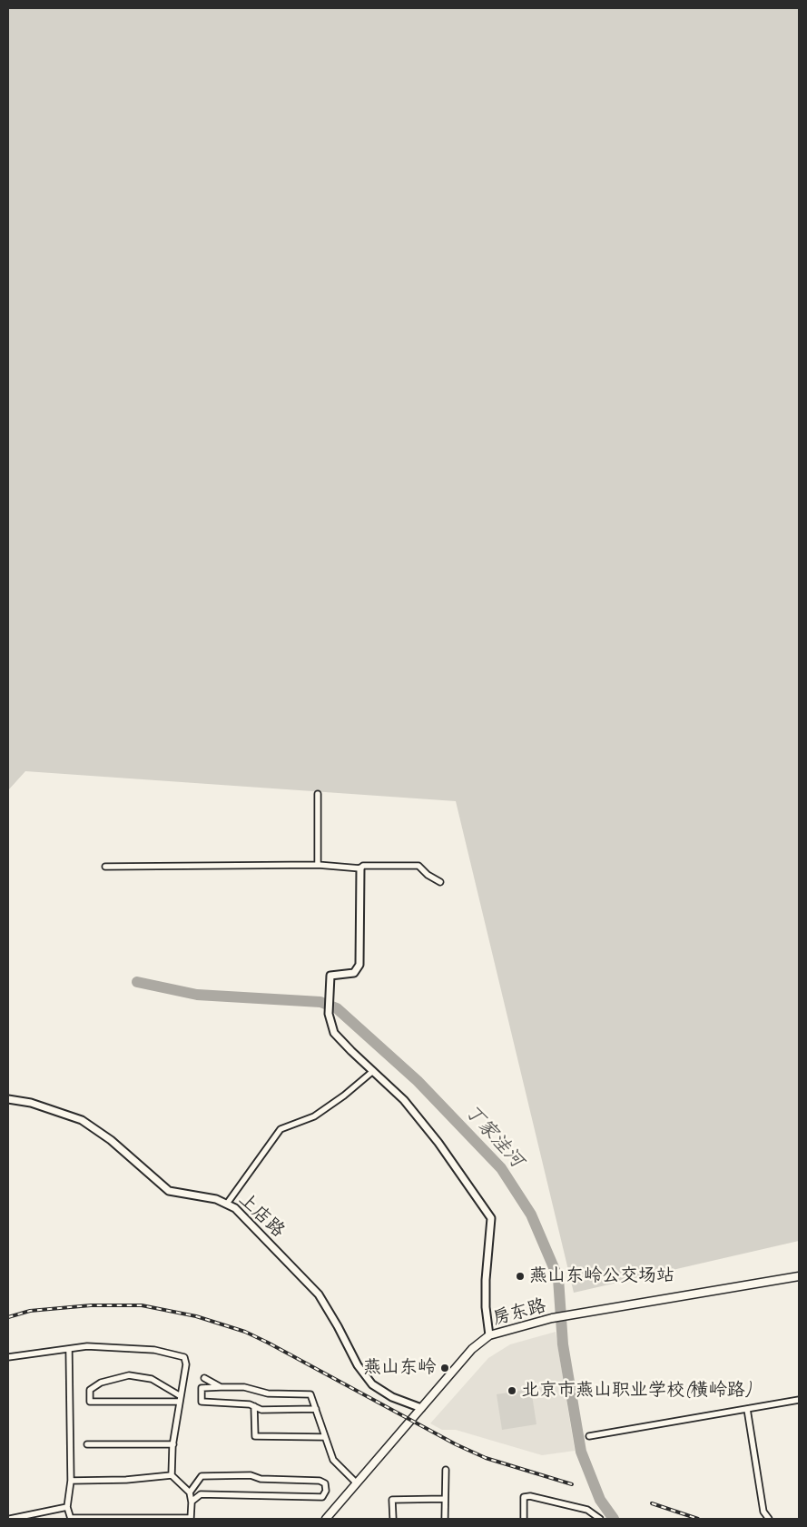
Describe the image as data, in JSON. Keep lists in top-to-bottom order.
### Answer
{
  "streets": {
    "main road": ["房东路"],
    "street": ["上店路"]
  },
  "crossings": [
    ["上店路", "房东路"]
  ],
  "water": ["丁家洼河"],
  "places": ["燕山东岭公交场站", "燕山东岭", "北京市燕山职业学校(横岭路)"]
}
